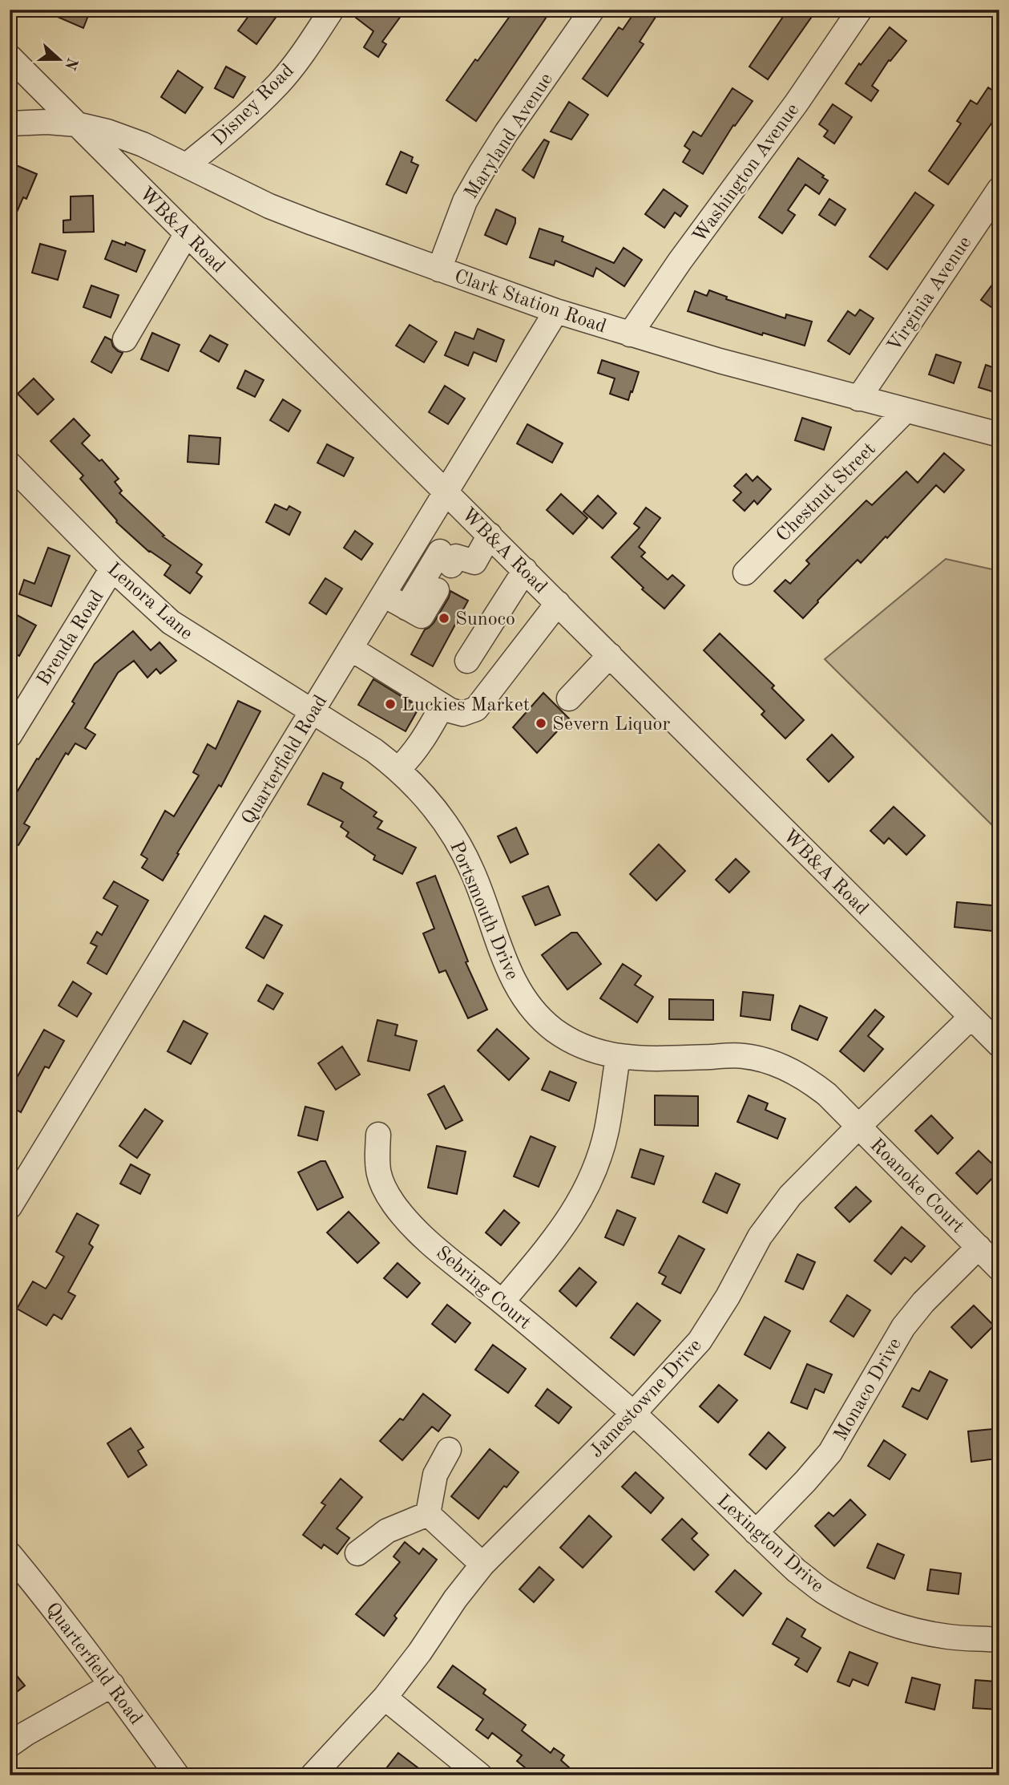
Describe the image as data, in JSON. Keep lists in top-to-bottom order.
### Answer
{
  "streets": {
    "street": [
      "Disney Road",
      "Maryland Avenue",
      "Washington Avenue",
      "WB&A Road",
      "Virginia Avenue",
      "Clark Station Road",
      "Chestnut Street",
      "Lenora Lane",
      "Brenda Road",
      "Quarterfield Road",
      "Portsmouth Drive",
      "Roanoke Court",
      "Sebring Court",
      "Monaco Drive",
      "Jamestowne Drive",
      "Lexington Drive"
    ]
  },
  "crossings": [
    ["Disney Road", "Clark Station Road"],
    ["Maryland Avenue", "Clark Station Road"],
    ["Washington Avenue", "Clark Station Road"],
    ["WB&A Road", "Clark Station Road"],
    ["WB&A Road", "Quarterfield Road"],
    ["WB&A Road", "Jamestowne Drive"],
    ["Virginia Avenue", "Clark Station Road"],
    ["Clark Station Road", "Chestnut Street"],
    ["Clark Station Road", "Quarterfield Road"],
    ["Lenora Lane", "Brenda Road"],
    ["Lenora Lane", "Quarterfield Road"],
    ["Lenora Lane", "Portsmouth Drive"],
    ["Quarterfield Road", "Portsmouth Drive"],
    ["Portsmouth Drive", "Roanoke Court"],
    ["Portsmouth Drive", "Jamestowne Drive"],
    ["Roanoke Court", "Monaco Drive"],
    ["Roanoke Court", "Jamestowne Drive"],
    ["Sebring Court", "Jamestowne Drive"],
    ["Sebring Court", "Lexington Drive"],
    ["Monaco Drive", "Lexington Drive"],
    ["Jamestowne Drive", "Lexington Drive"]
  ],
  "places": ["Sunoco", "Luckies Market", "Severn Liquor"],
  "north": "right"
}
